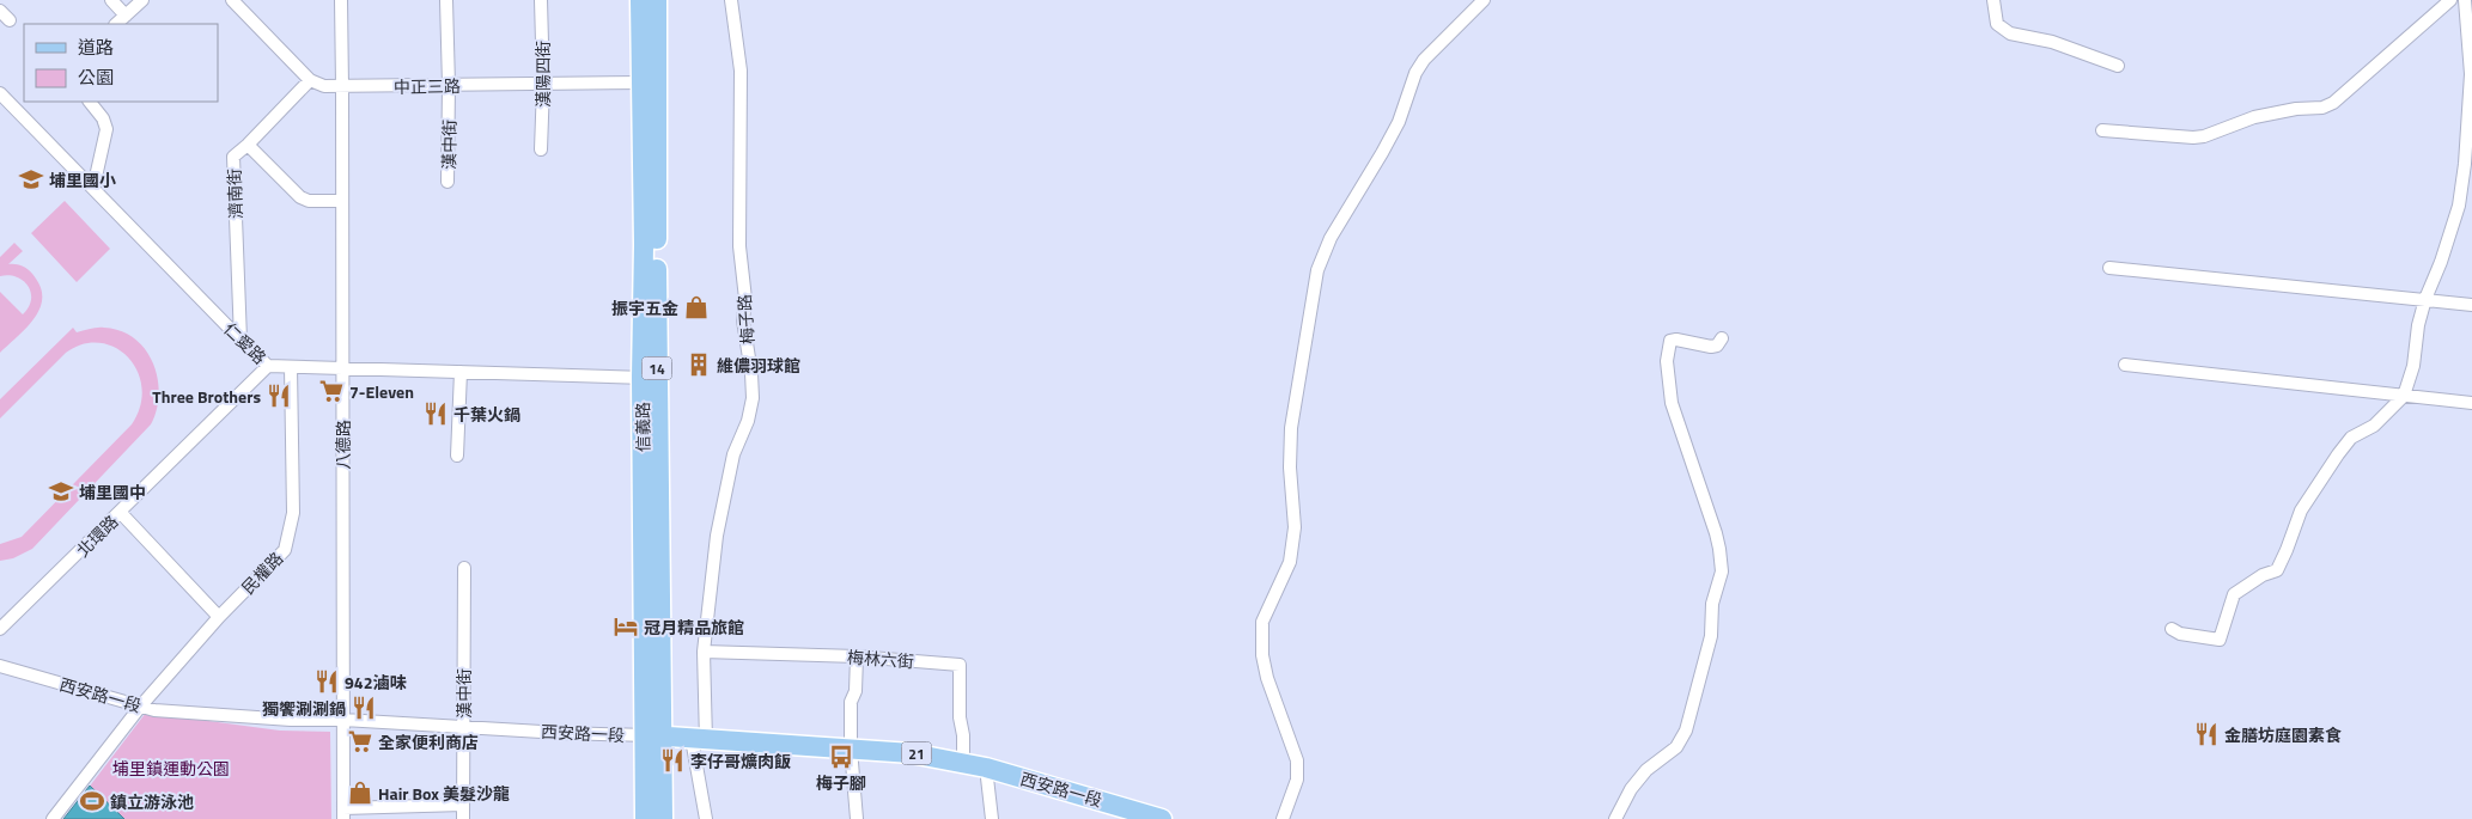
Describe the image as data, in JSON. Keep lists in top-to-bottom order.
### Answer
{
  "streets": {
    "main road": [
      "14",
      "信義路",
      "西安路一段",
      "21"
    ],
    "street": [
      "漢陽四街",
      "中正三路",
      "漢中街",
      "濟南街",
      "梅子路",
      "仁愛路",
      "八德路",
      "北環路",
      "民權路",
      "梅林六街"
    ]
  },
  "crossings": [
    ["漢陽四街", "中正三路"],
    ["中正三路", "漢中街"],
    ["中正三路", "濟南街"],
    ["中正三路", "信義路"],
    ["中正三路", "八德路"],
    ["漢中街", "西安路一段"],
    ["濟南街", "仁愛路"],
    ["梅子路", "梅林六街"],
    ["梅子路", "西安路一段"],
    ["仁愛路", "信義路"],
    ["仁愛路", "八德路"],
    ["仁愛路", "北環路"],
    ["仁愛路", "民權路"],
    ["信義路", "西安路一段"],
    ["八德路", "西安路一段"],
    ["民權路", "西安路一段"],
    ["梅林六街", "西安路一段"]
  ],
  "parks": ["埔里鎮運動公園"],
  "places": {
    "school or university": ["埔里國小", "埔里國中"],
    "shop": ["振宇五金", "Hair Box 美髮沙龍"],
    "building": ["維儂羽球館"],
    "supermarket": ["7-Eleven", "全家便利商店"],
    "restaurant": [
      "Three Brothers",
      "千葉火鍋",
      "942滷味",
      "獨饗涮涮鍋",
      "金膳坊庭園素食",
      "李仔哥爌肉飯"
    ],
    "hotel": ["冠月精品旅館"],
    "bus stop": ["梅子腳"],
    "sports": ["鎮立游泳池"]
  },
  "legend": ["道路", "公園"]
}
